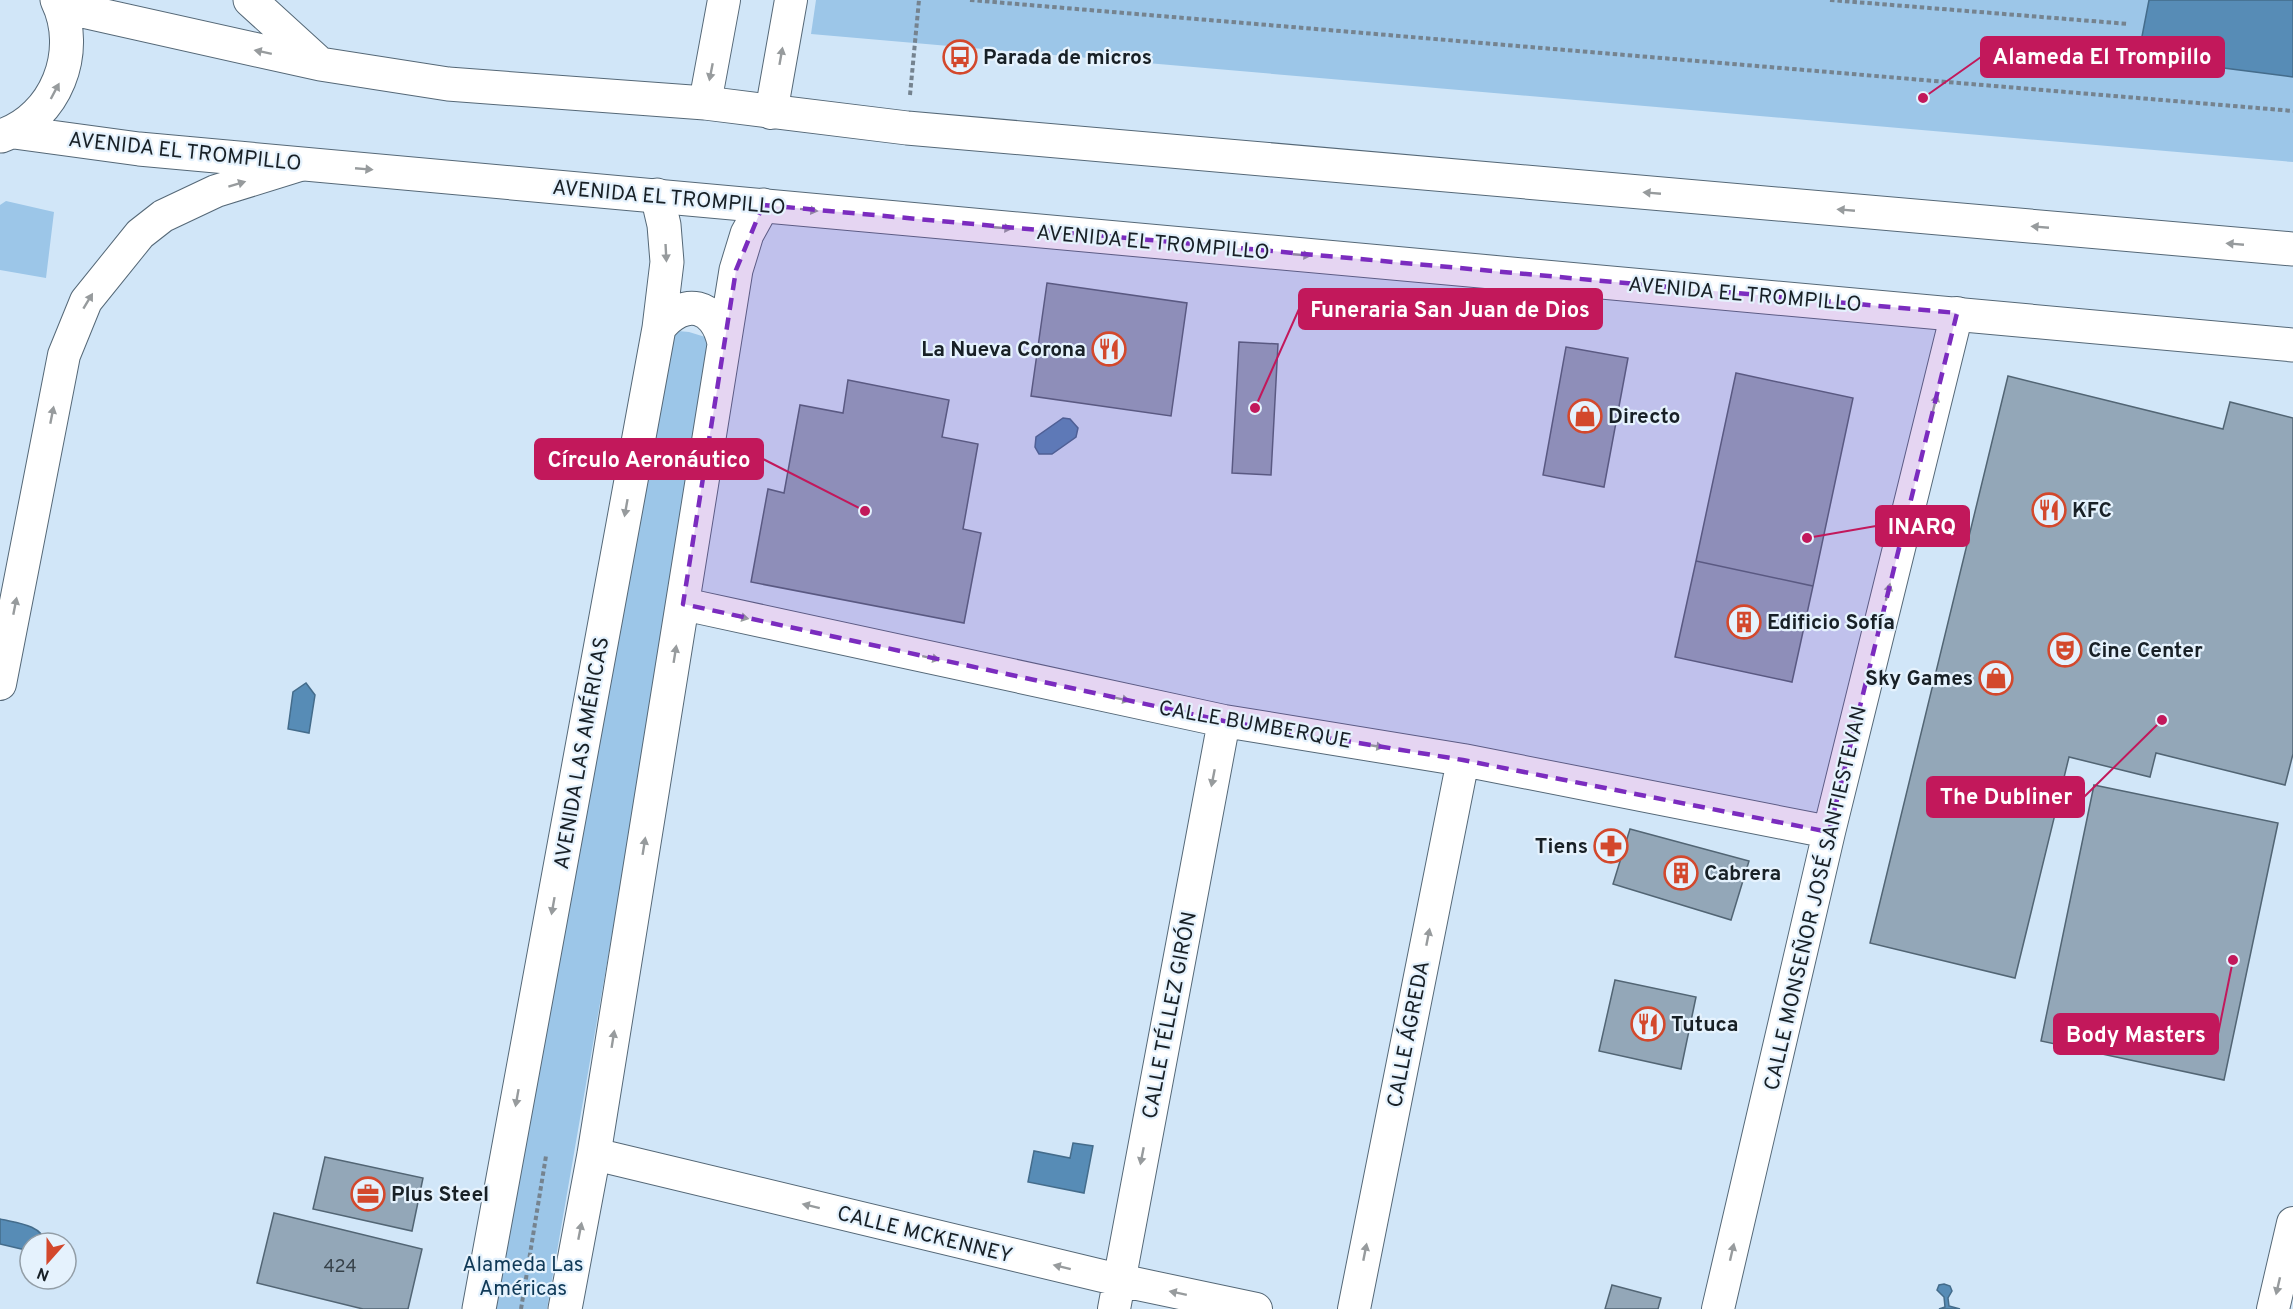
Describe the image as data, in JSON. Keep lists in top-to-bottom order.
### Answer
{
  "streets": {
    "main road": ["AVENIDA EL TROMPILLO", "AVENIDA LAS AMÉRICAS"],
    "street": [
      "CALLE BUMBERQUE",
      "CALLE MONSEÑOR JOSÉ SANTIESTEVAN",
      "CALLE TÉLLEZ GIRÓN",
      "CALLE ÁGREDA",
      "CALLE MCKENNEY"
    ]
  },
  "crossings": [
    ["AVENIDA EL TROMPILLO", "AVENIDA LAS AMÉRICAS"],
    ["AVENIDA EL TROMPILLO", "CALLE MONSEÑOR JOSÉ SANTIESTEVAN"],
    ["CALLE BUMBERQUE", "CALLE MONSEÑOR JOSÉ SANTIESTEVAN"],
    ["CALLE BUMBERQUE", "CALLE TÉLLEZ GIRÓN"],
    ["CALLE BUMBERQUE", "CALLE ÁGREDA"],
    ["CALLE TÉLLEZ GIRÓN", "CALLE MCKENNEY"]
  ],
  "one_way": [
    "CALLE BUMBERQUE",
    "CALLE MONSEÑOR JOSÉ SANTIESTEVAN",
    "CALLE TÉLLEZ GIRÓN",
    "CALLE ÁGREDA",
    "CALLE MCKENNEY"
  ],
  "parks": ["Alameda Las Américas"],
  "places": {
    "bus stop": ["Parada de micros"],
    "other": [
      "Alameda El Trompillo",
      "Funeraria San Juan de Dios",
      "Círculo Aeronáutico",
      "INARQ",
      "The Dubliner",
      "Body Masters"
    ],
    "restaurant": ["La Nueva Corona", "KFC", "Tutuca"],
    "shop": ["Directo", "Sky Games"],
    "building": ["Edificio Sofía", "Cabrera"],
    "theatre": ["Cine Center"],
    "pharmacy": ["Tiens"],
    "office": ["Plus Steel"]
  },
  "house_numbers": ["424"],
  "north": "bottom"
}
